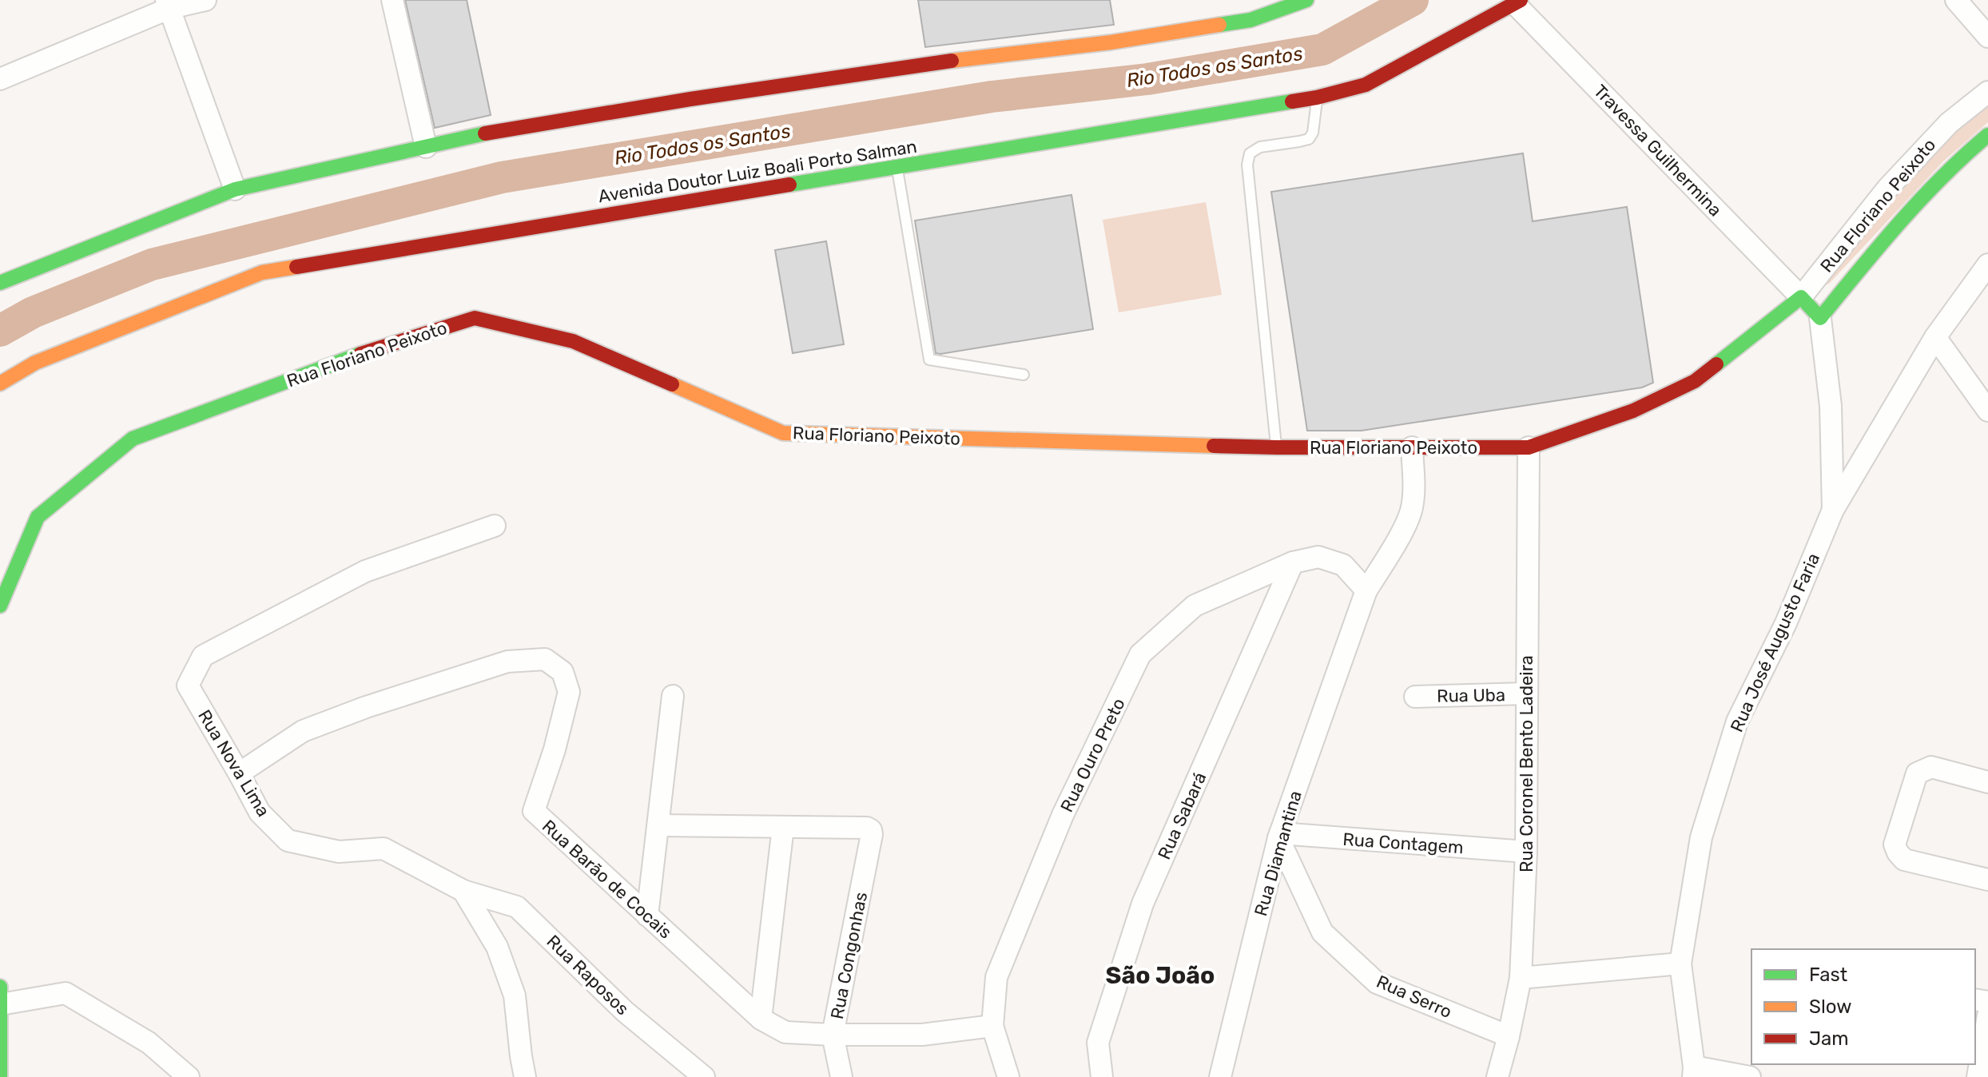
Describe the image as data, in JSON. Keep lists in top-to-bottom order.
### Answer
{
  "streets": {
    "street": [
      "Travessa Guilhermina",
      "Avenida Doutor Luiz Boali Porto Salman",
      "Rua Floriano Peixoto",
      "Rua José Augusto Faria",
      "Rua Uba",
      "Rua Ouro Preto",
      "Rua Nova Lima",
      "Rua Coronel Bento Ladeira",
      "Rua Sabará",
      "Rua Contagem",
      "Rua Diamantina",
      "Rua Barão de Cocais",
      "Rua Congonhas",
      "Rua Raposos",
      "Rua Serro"
    ]
  },
  "crossings": [
    ["Travessa Guilhermina", "Avenida Doutor Luiz Boali Porto Salman"],
    ["Travessa Guilhermina", "Rua Floriano Peixoto"],
    ["Rua Floriano Peixoto", "Rua Coronel Bento Ladeira"],
    ["Rua Floriano Peixoto", "Rua Diamantina"],
    ["Rua Uba", "Rua Coronel Bento Ladeira"],
    ["Rua Ouro Preto", "Rua Sabará"],
    ["Rua Ouro Preto", "Rua Diamantina"],
    ["Rua Ouro Preto", "Rua Barão de Cocais"],
    ["Rua Nova Lima", "Rua Barão de Cocais"],
    ["Rua Nova Lima", "Rua Raposos"],
    ["Rua Coronel Bento Ladeira", "Rua Contagem"],
    ["Rua Coronel Bento Ladeira", "Rua Serro"],
    ["Rua Contagem", "Rua Diamantina"],
    ["Rua Contagem", "Rua Serro"],
    ["Rua Diamantina", "Rua Serro"],
    ["Rua Barão de Cocais", "Rua Congonhas"]
  ],
  "districts": ["São João"],
  "water": ["Rio Todos os Santos"],
  "legend": ["Fast", "Slow", "Jam"]
}
